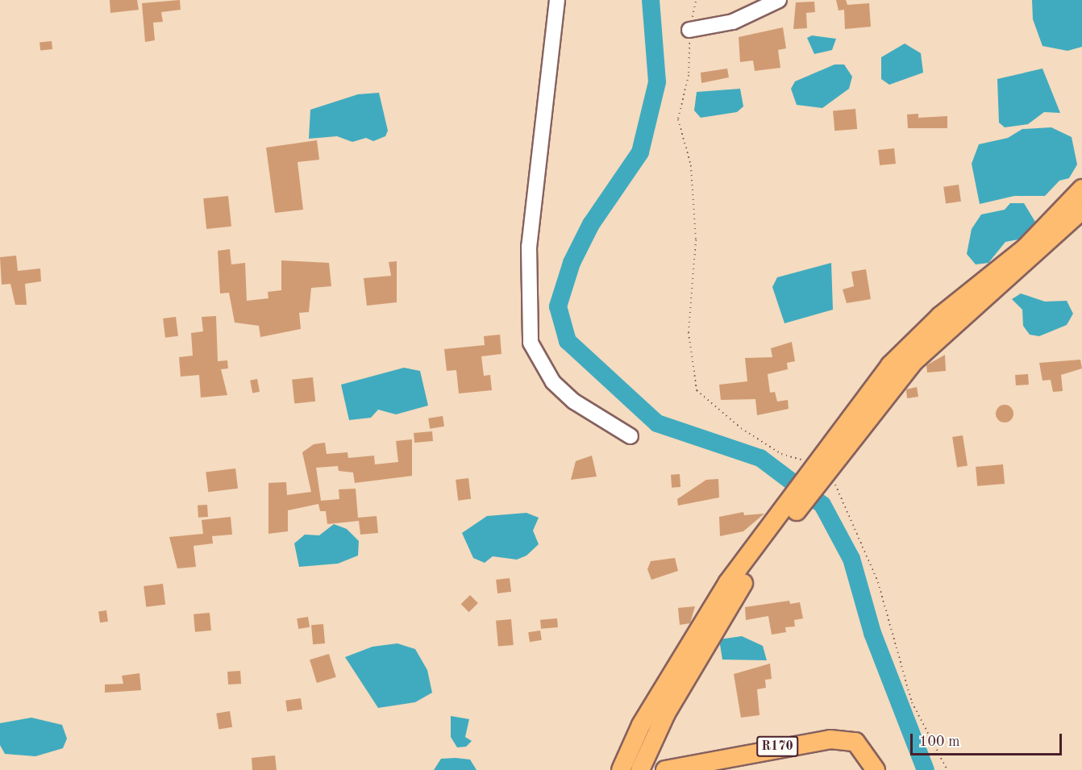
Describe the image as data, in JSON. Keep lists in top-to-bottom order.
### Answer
{
  "streets": {
    "main road": ["R170"]
  },
  "scale_bar": "100 m"
}
